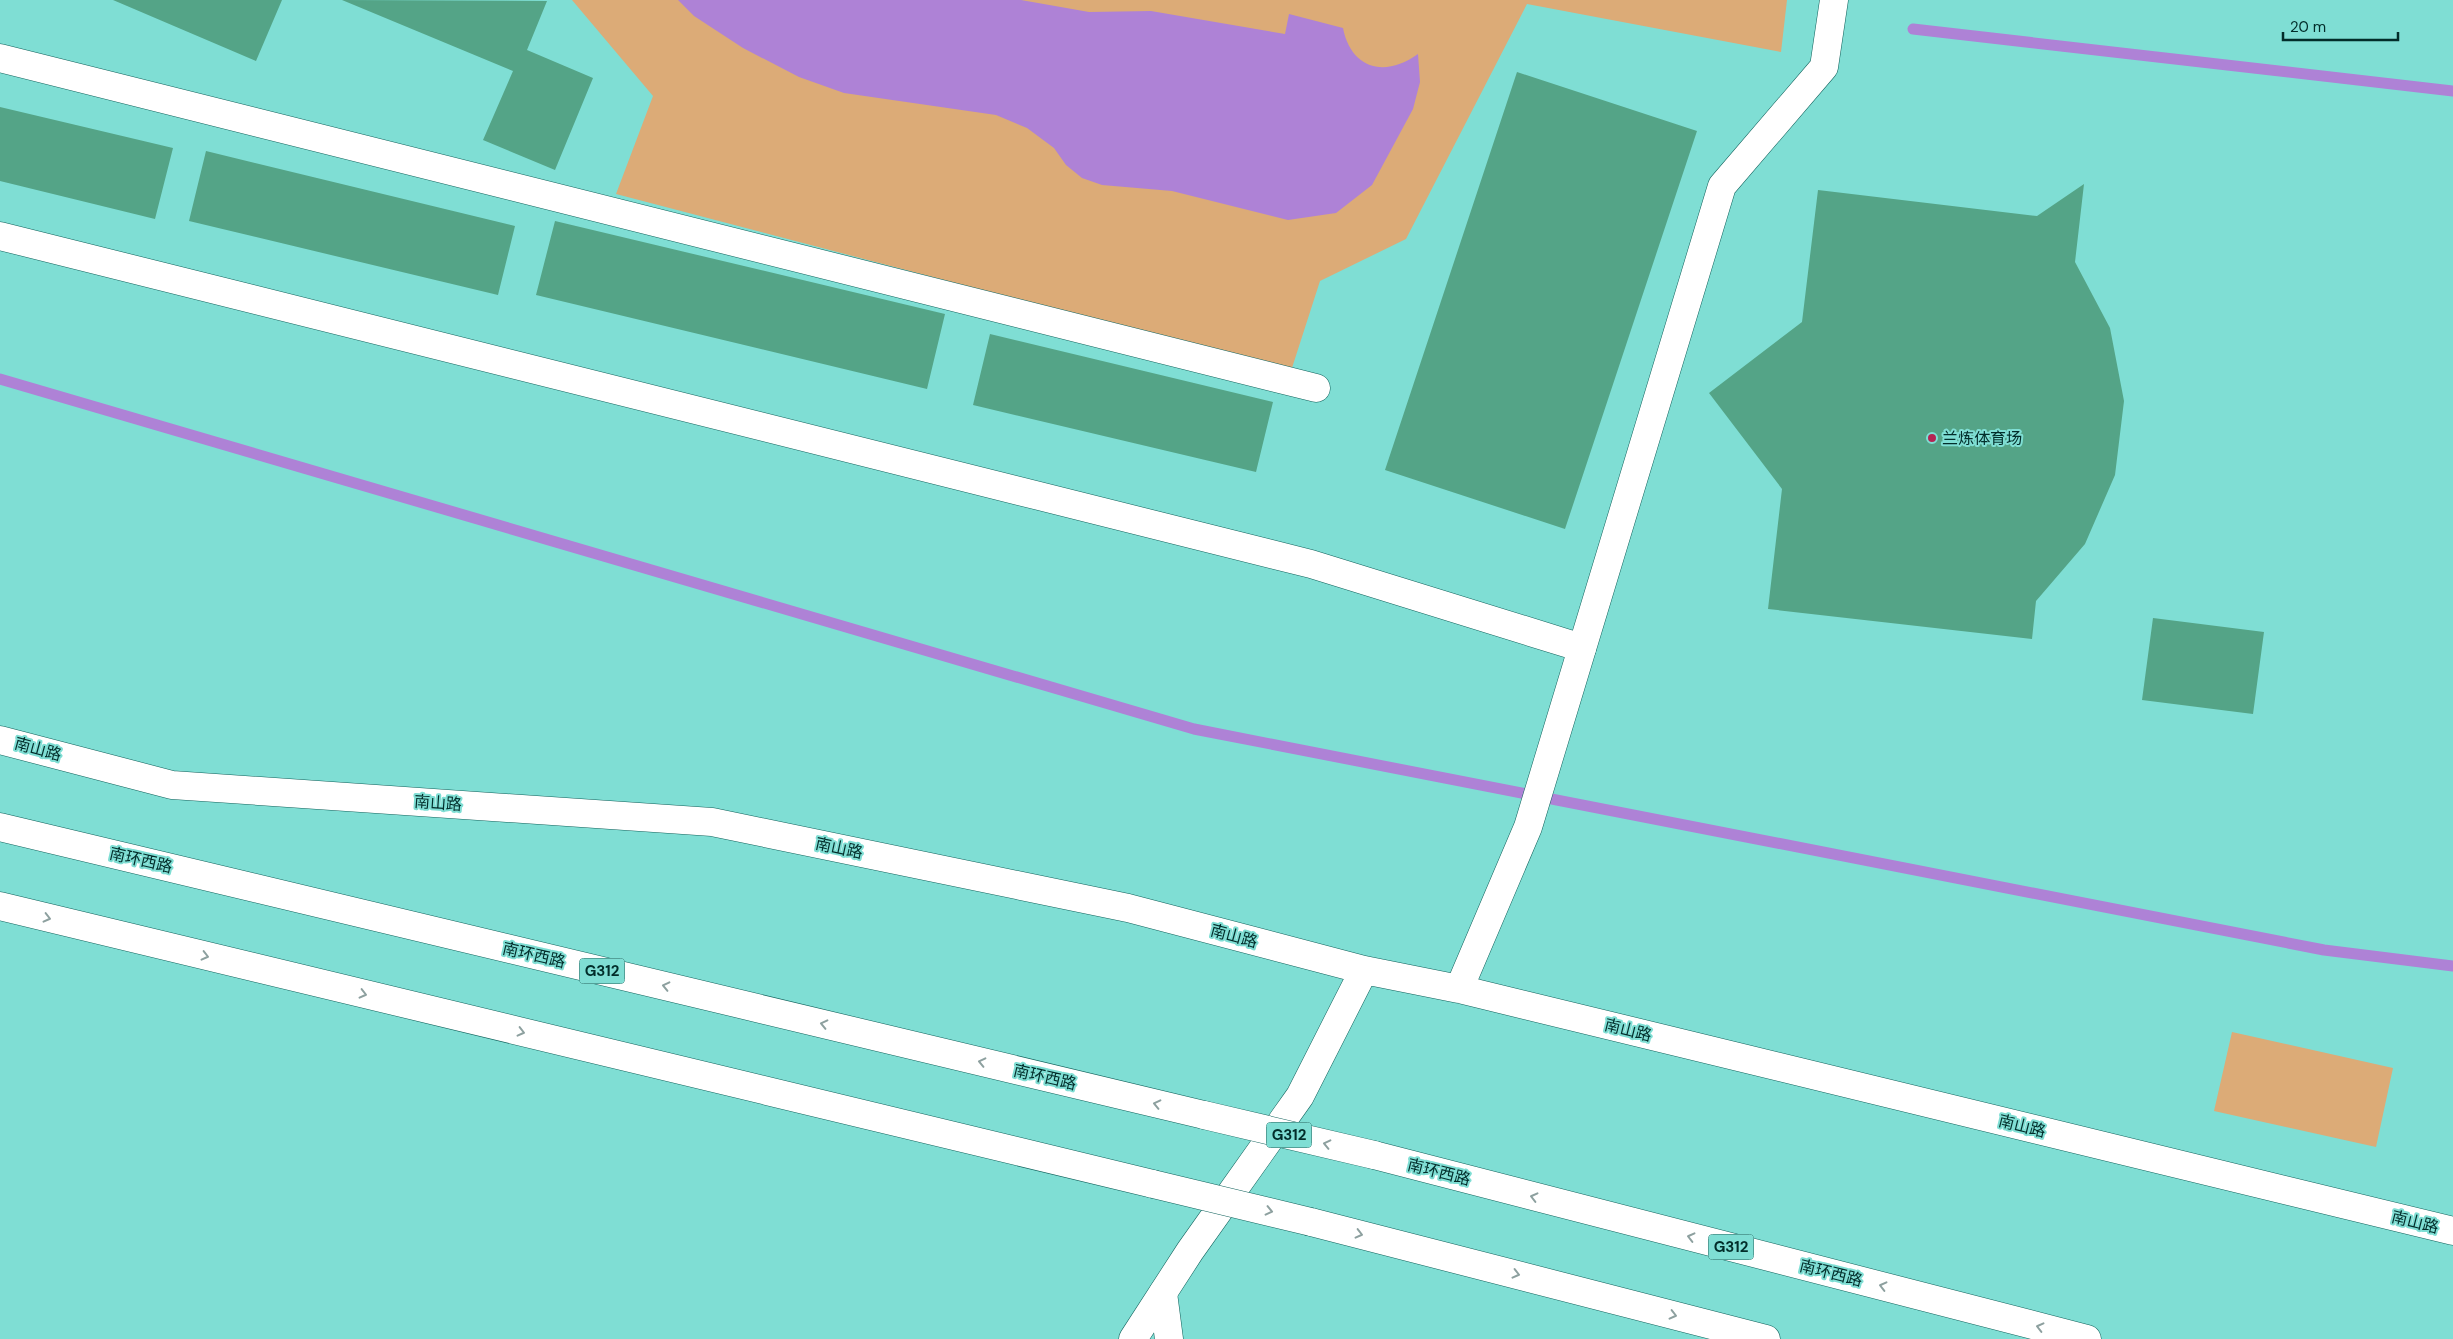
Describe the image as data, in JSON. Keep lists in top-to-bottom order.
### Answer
{
  "streets": {
    "main road": ["南山路", "南环西路", "G312"]
  },
  "places": ["兰炼体育场"],
  "scale_bar": "20 m"
}
